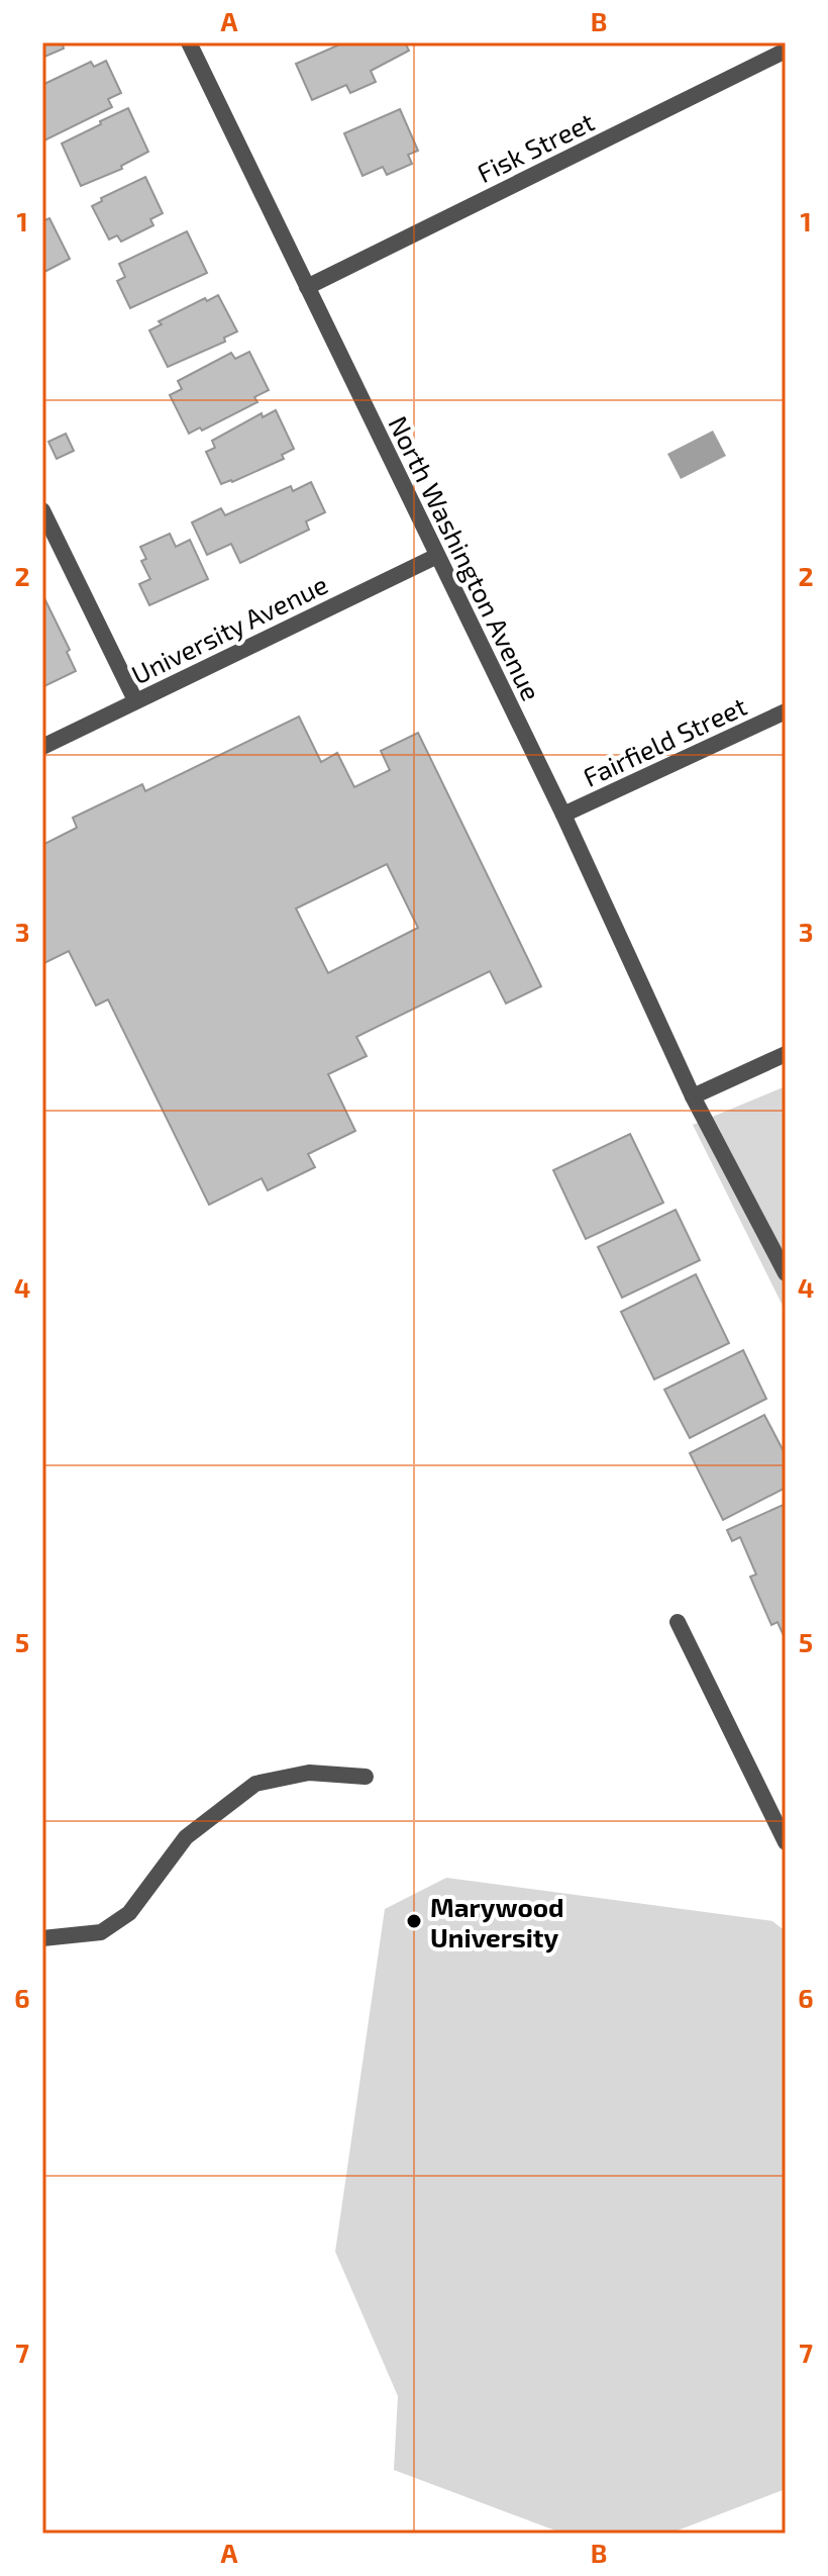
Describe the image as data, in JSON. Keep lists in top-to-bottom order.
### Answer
{
  "streets": {
    "street": [
      "Fisk Street",
      "North Washington Avenue",
      "University Avenue",
      "Fairfield Street"
    ]
  },
  "crossings": [
    ["Fisk Street", "North Washington Avenue"],
    ["North Washington Avenue", "University Avenue"],
    ["North Washington Avenue", "Fairfield Street"]
  ],
  "places": ["Marywood University"],
  "grid": {
    "columns": ["A", "B"],
    "rows": [
      "1",
      "2",
      "3",
      "4",
      "5",
      "6",
      "7"
    ]
  }
}
